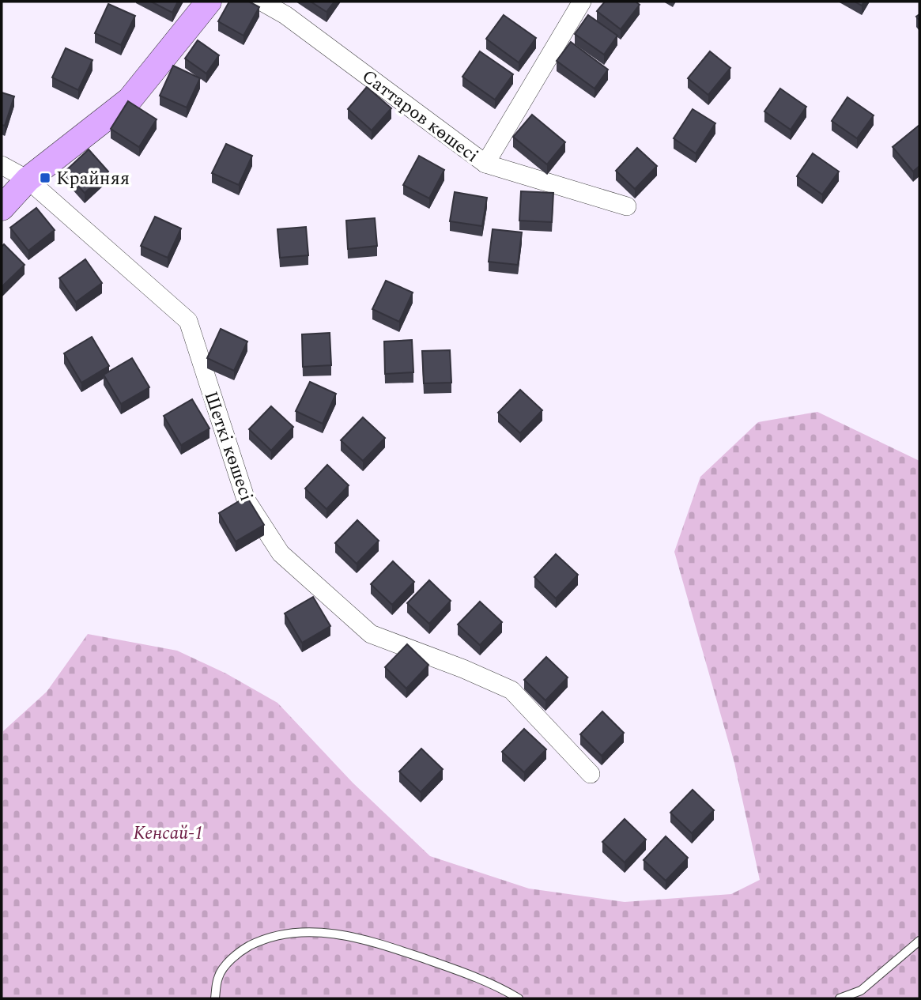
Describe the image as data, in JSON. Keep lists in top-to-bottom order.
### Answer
{
  "streets": {
    "street": ["Саттаров көшесі", "Шеткі көшесі"]
  },
  "parks": ["Кенсай-1"],
  "places": {
    "transit": ["Крайняя"]
  }
}
